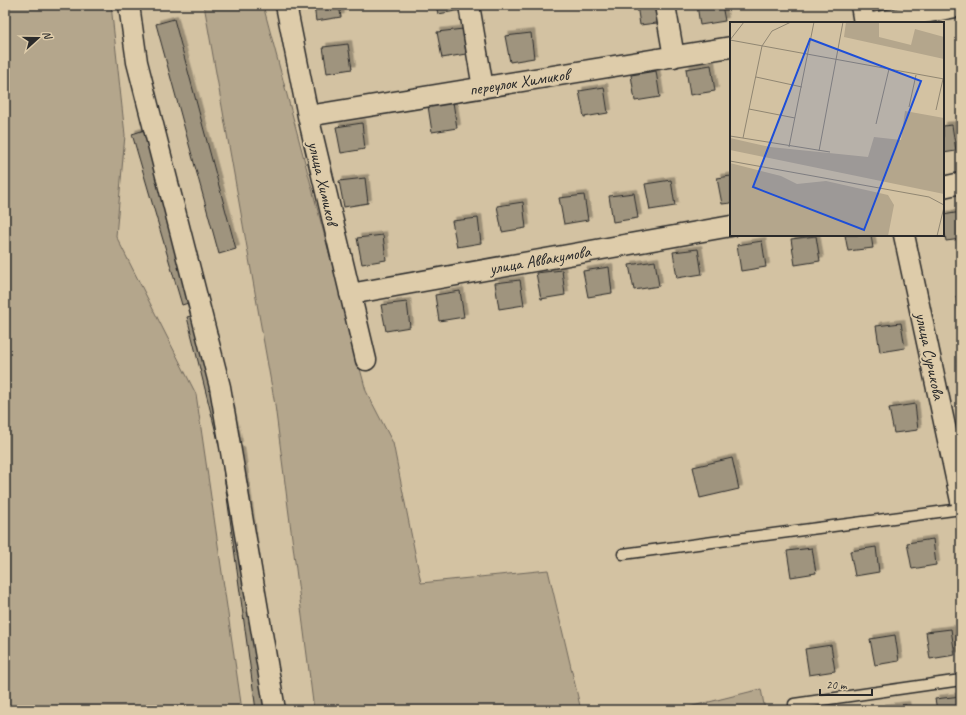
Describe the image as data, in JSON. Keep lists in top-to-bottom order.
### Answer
{
  "streets": {
    "street": [
      "переулок Химиков",
      "улица Химиков",
      "улица Аввакумова",
      "улица Сурикова"
    ]
  },
  "crossings": [
    ["переулок Химиков", "улица Химиков"],
    ["улица Химиков", "улица Аввакумова"]
  ],
  "scale_bar": "20 m",
  "north": "right"
}
